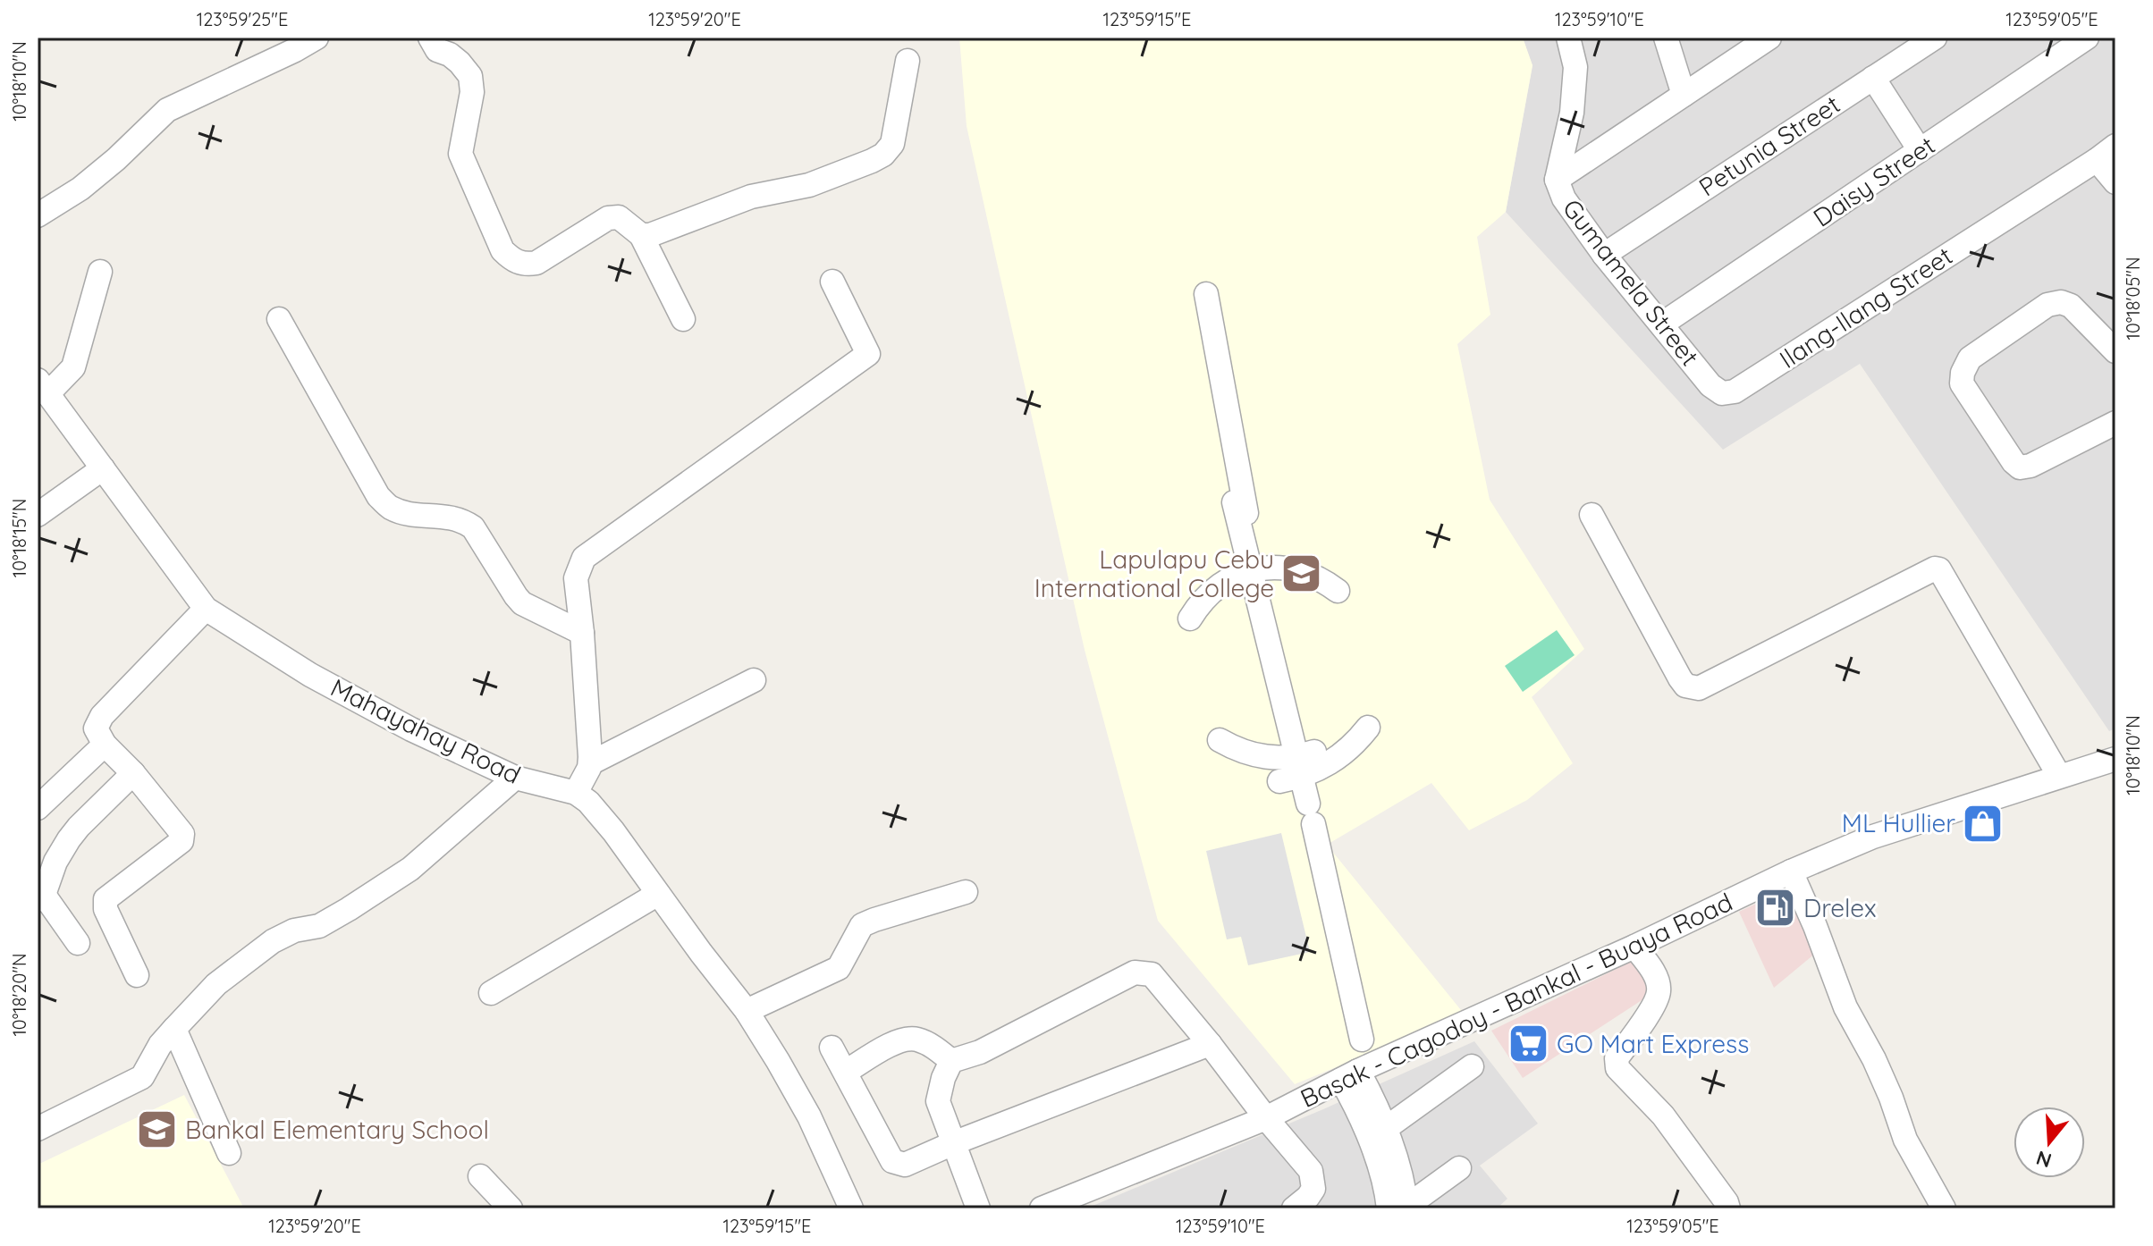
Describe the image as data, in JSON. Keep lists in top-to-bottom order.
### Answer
{
  "streets": {
    "street": [
      "Petunia Street",
      "Daisy Street",
      "Gumamela Street",
      "Ilang-Ilang Street",
      "Mahayahay Road",
      "Basak - Cagodoy - Bankal - Buaya Road"
    ]
  },
  "crossings": [
    ["Petunia Street", "Gumamela Street"],
    ["Daisy Street", "Gumamela Street"],
    ["Gumamela Street", "Ilang-Ilang Street"]
  ],
  "places": {
    "school or university": ["Lapulapu Cebu International College", "Bankal Elementary School"],
    "shop": ["ML Hullier"],
    "fuel station": ["Drelex"],
    "supermarket": ["GO Mart Express"]
  },
  "north": "bottom",
  "coordinates": [
    "123°59'25\"E",
    "123°59'20\"E",
    "123°59'15\"E",
    "123°59'10\"E",
    "123°59'05\"E",
    "10°18'10\"N",
    "10°18'05\"N",
    "10°18'15\"N",
    "10°18'20\"N"
  ]
}
